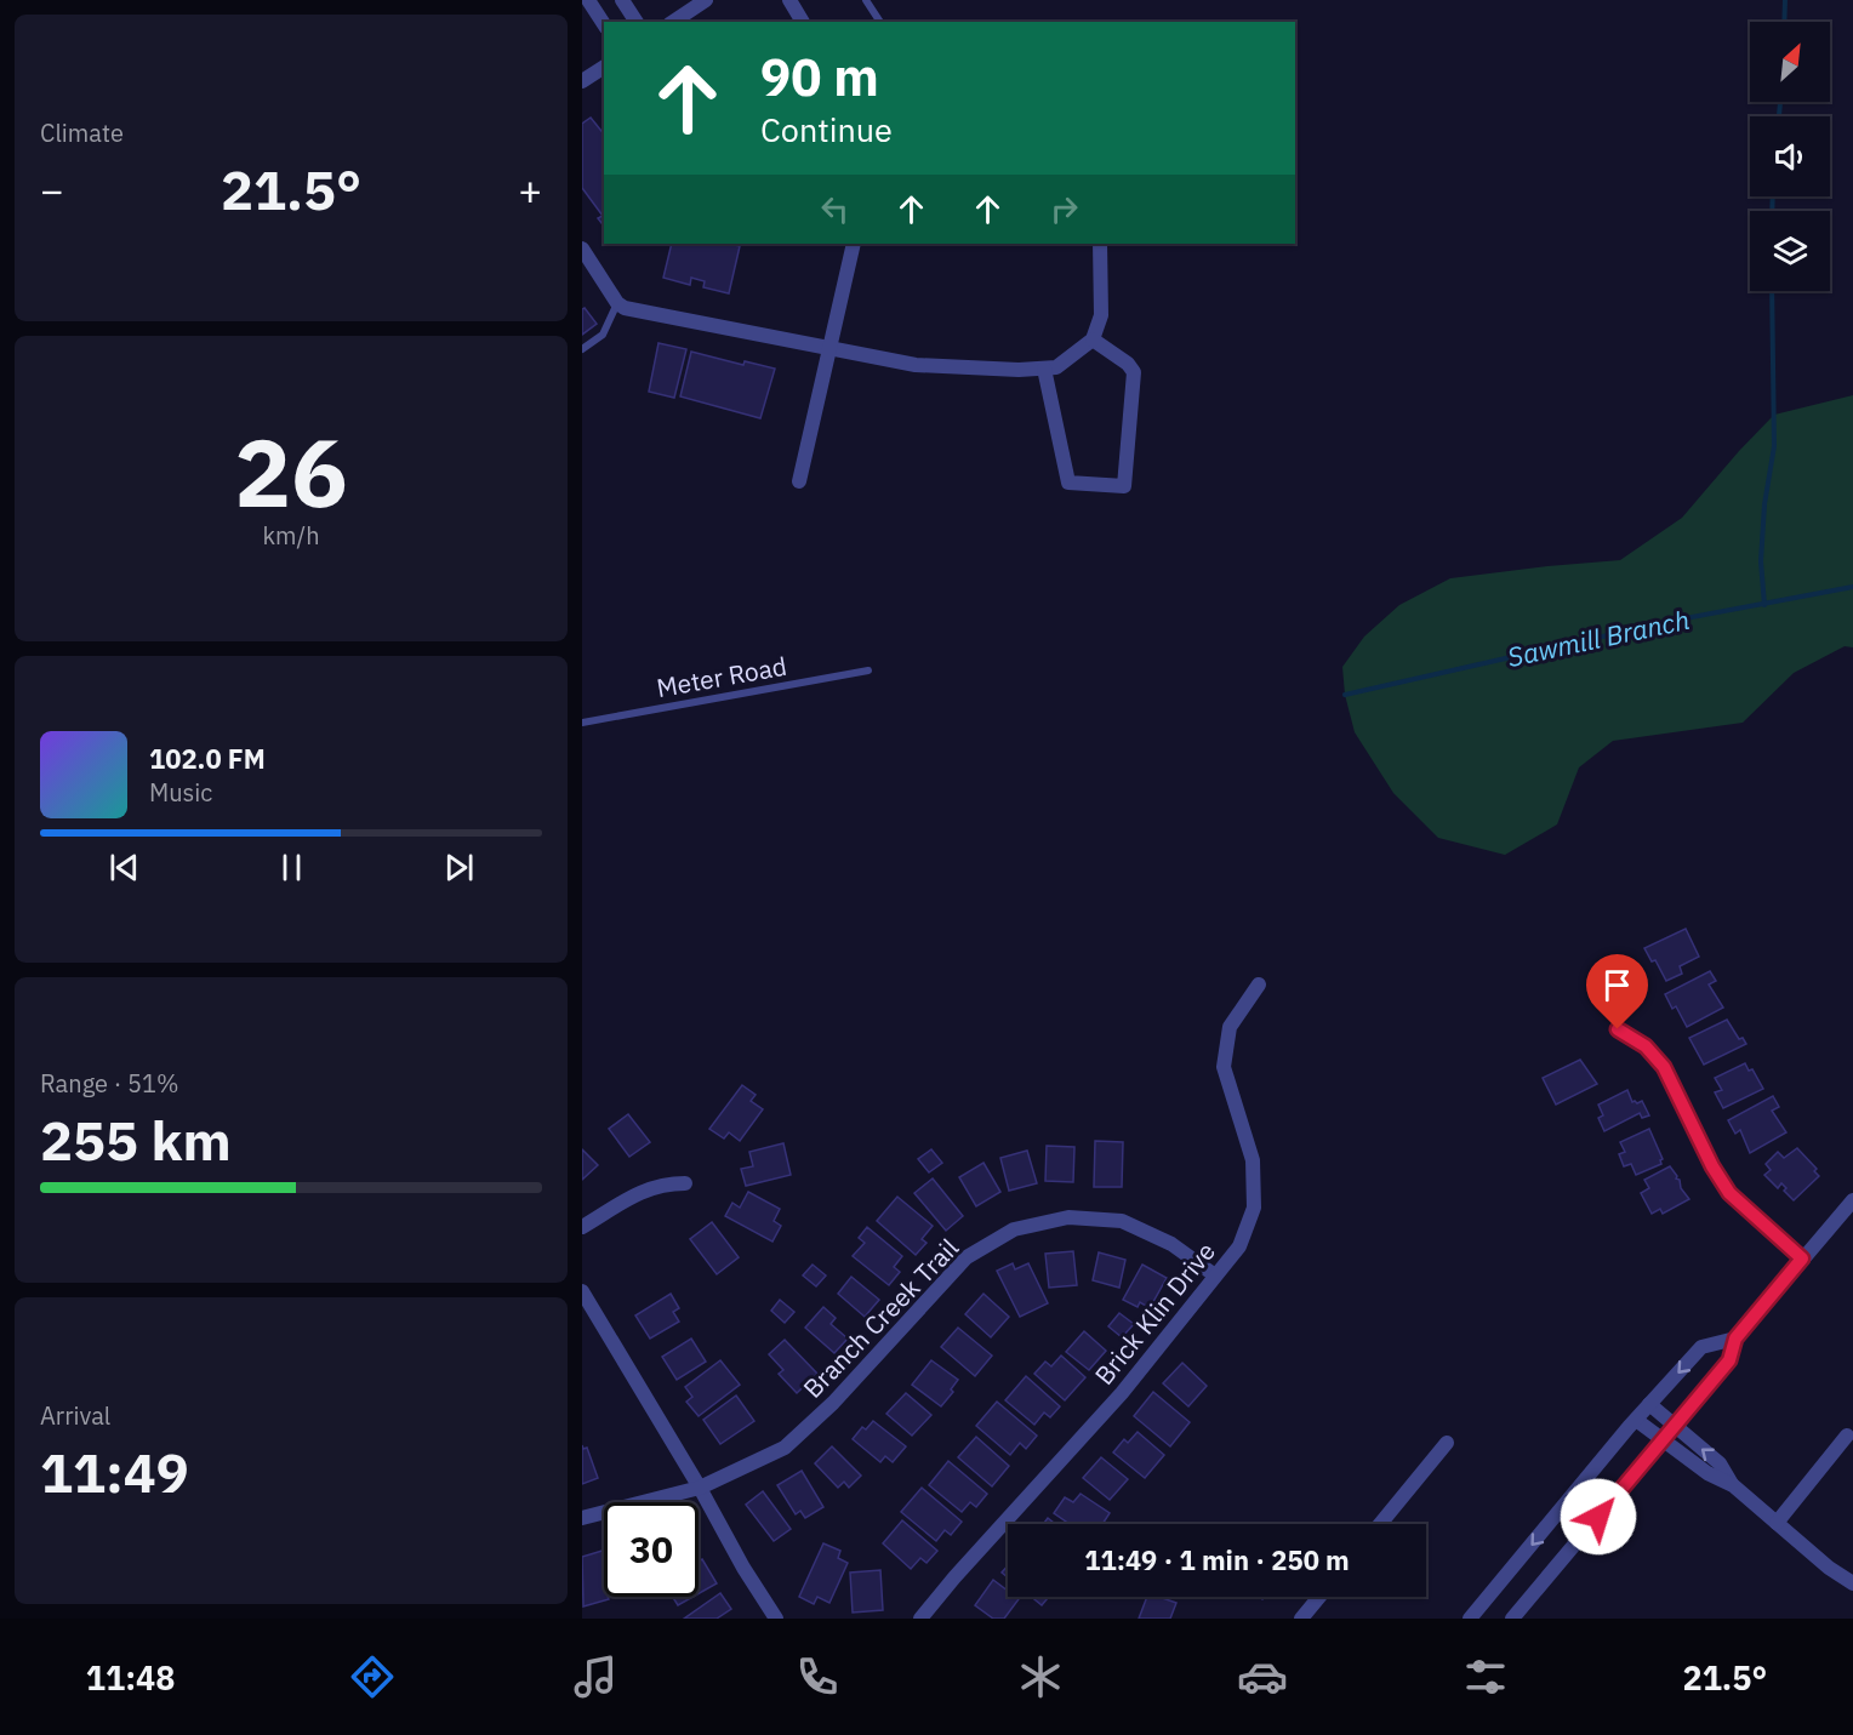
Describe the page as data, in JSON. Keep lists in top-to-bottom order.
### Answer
{
  "streets": {
    "street": ["Brick Klin Drive", "Branch Creek Trail"],
    "lane": ["Meter Road"]
  },
  "crossings": [
    ["Brick Klin Drive", "Branch Creek Trail"]
  ],
  "water": ["Sawmill Branch"],
  "north": "top right",
  "page": {
    "tile": [
      "Climate",
      ["26", "km/h"],
      ["Range · 51%", "255 km"],
      ["Arrival", "11:49"]
    ],
    "turn": ["90 m", "Continue"],
    "heat": ["−", "21.5°", "+"],
    "song": ["102.0 FM", "Music"],
    "limit": "30",
    "trip": "11:49 · 1 min · 250 m",
    "tabs": ["11:48", "21.5°"]
  }
}
